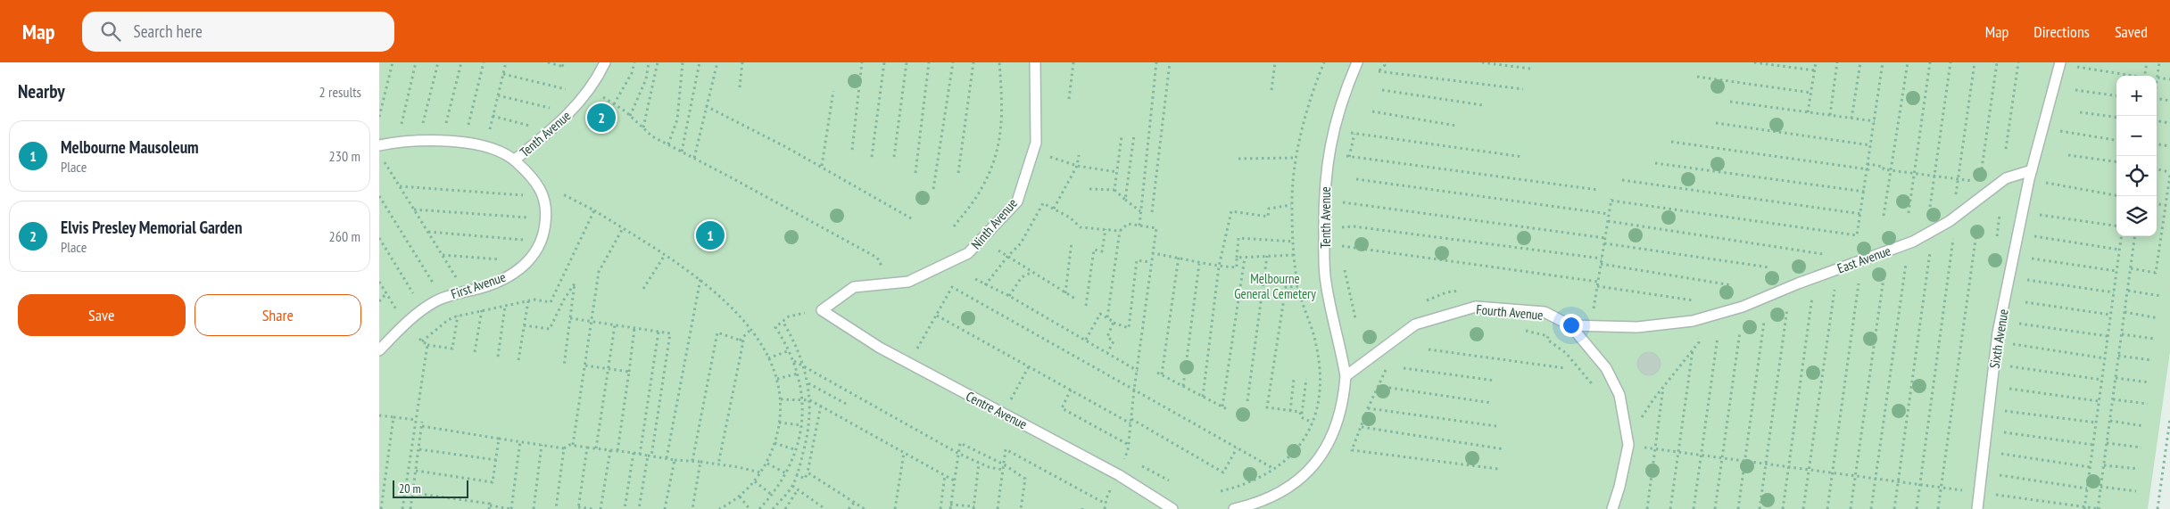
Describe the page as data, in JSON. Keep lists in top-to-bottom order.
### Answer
{
  "streets": {
    "lane": [
      "Tenth Avenue",
      "Ninth Avenue",
      "East Avenue",
      "First Avenue",
      "Fourth Avenue",
      "Sixth Avenue",
      "Centre Avenue"
    ]
  },
  "crossings": [
    ["Tenth Avenue", "First Avenue"],
    ["Tenth Avenue", "Fourth Avenue"],
    ["Ninth Avenue", "Centre Avenue"],
    ["East Avenue", "Fourth Avenue"],
    ["East Avenue", "Sixth Avenue"]
  ],
  "parks": ["Melbourne General Cemetery"],
  "scale_bar": "20 m",
  "page": {
    "header": "Map",
    "search": "Search here",
    "nav": ["Map", "Directions", "Saved"],
    "heading": ["Nearby", "2 results"],
    "map_buttons": ["+", "−"],
    "pins": ["2", "1"],
    "list": [
      {
        "mark": "1",
        "name": "Melbourne Mausoleum",
        "note": "Place",
        "value": "230 m"
      },
      {
        "mark": "2",
        "name": "Elvis Presley Memorial Garden",
        "note": "Place",
        "value": "260 m"
      }
    ],
    "buttons": ["Save", "Share"],
    "scale": "20 m"
  }
}
